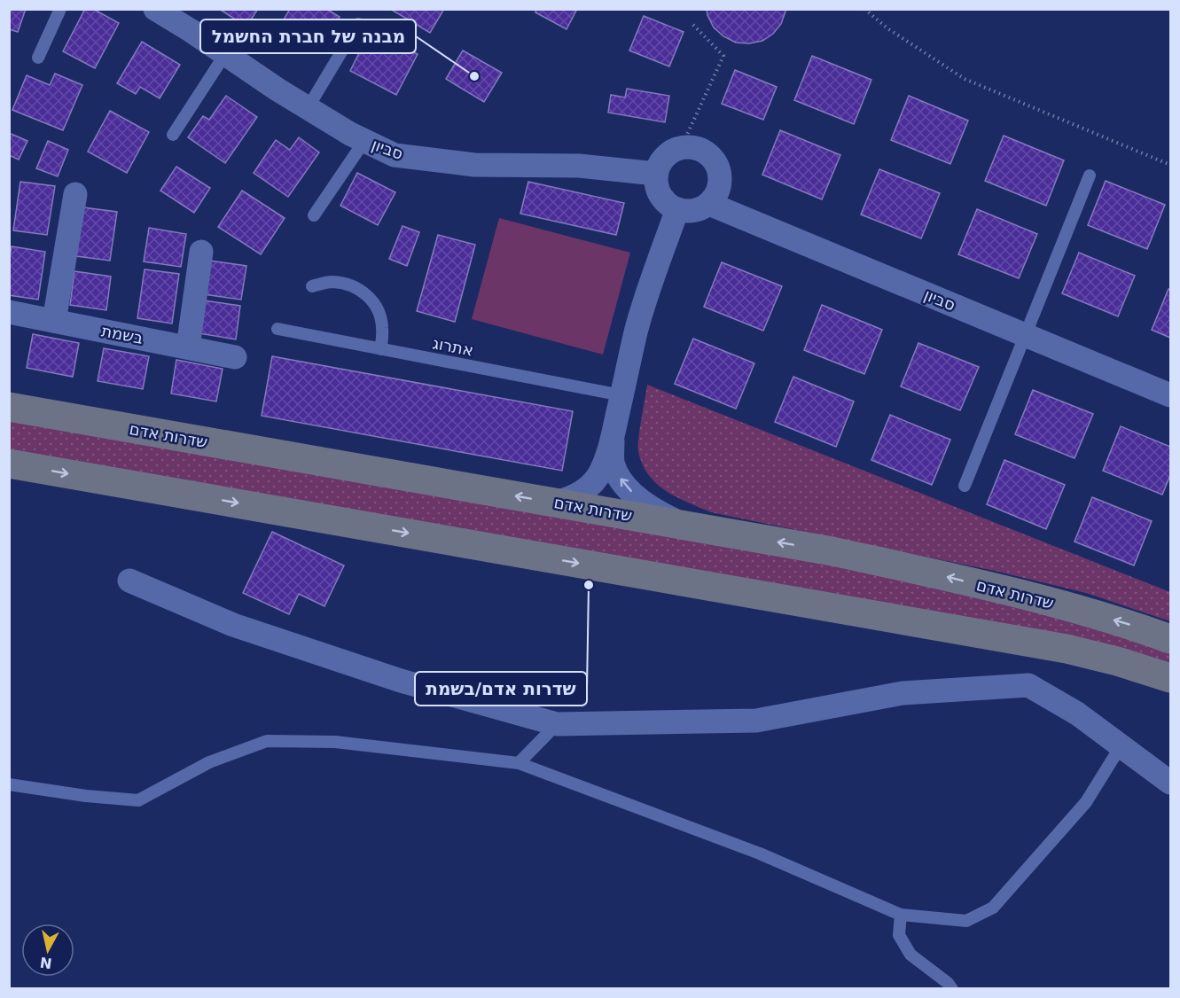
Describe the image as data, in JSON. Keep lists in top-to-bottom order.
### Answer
{
  "streets": {
    "street": ["סביון", "בשמת", "שדרות אדם"],
    "lane": ["אתרוג"]
  },
  "places": ["מבנה של חברת החשמל", "שדרות אדם/בשמת"],
  "north": "bottom"
}
